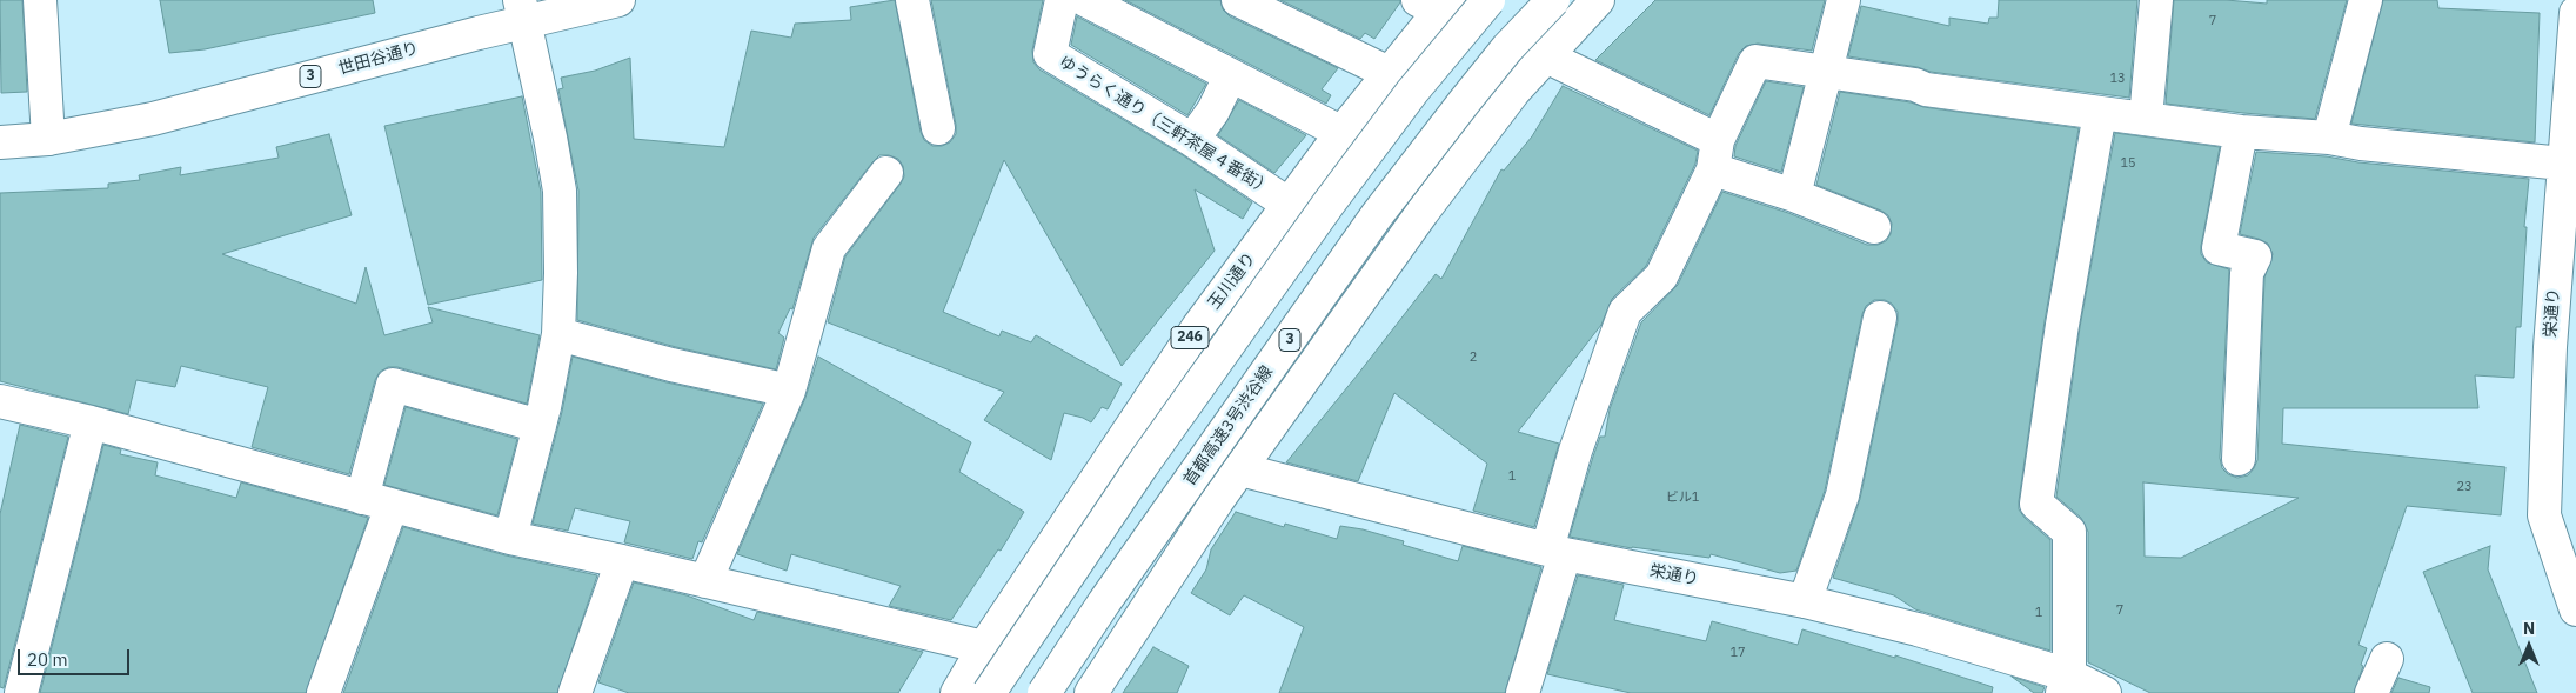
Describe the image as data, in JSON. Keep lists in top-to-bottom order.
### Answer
{
  "streets": {
    "main road": [
      "世田谷通り",
      "3",
      "ゆうらく通り（三軒茶屋４番街）",
      "玉川通り",
      "栄通り",
      "246",
      "首都高速3号渋谷線"
    ]
  },
  "house_numbers": [
    "7",
    "13",
    "15",
    "2",
    "1",
    "23",
    "ビル1",
    "7",
    "1",
    "17"
  ],
  "scale_bar": "20 m",
  "north": "top"
}
